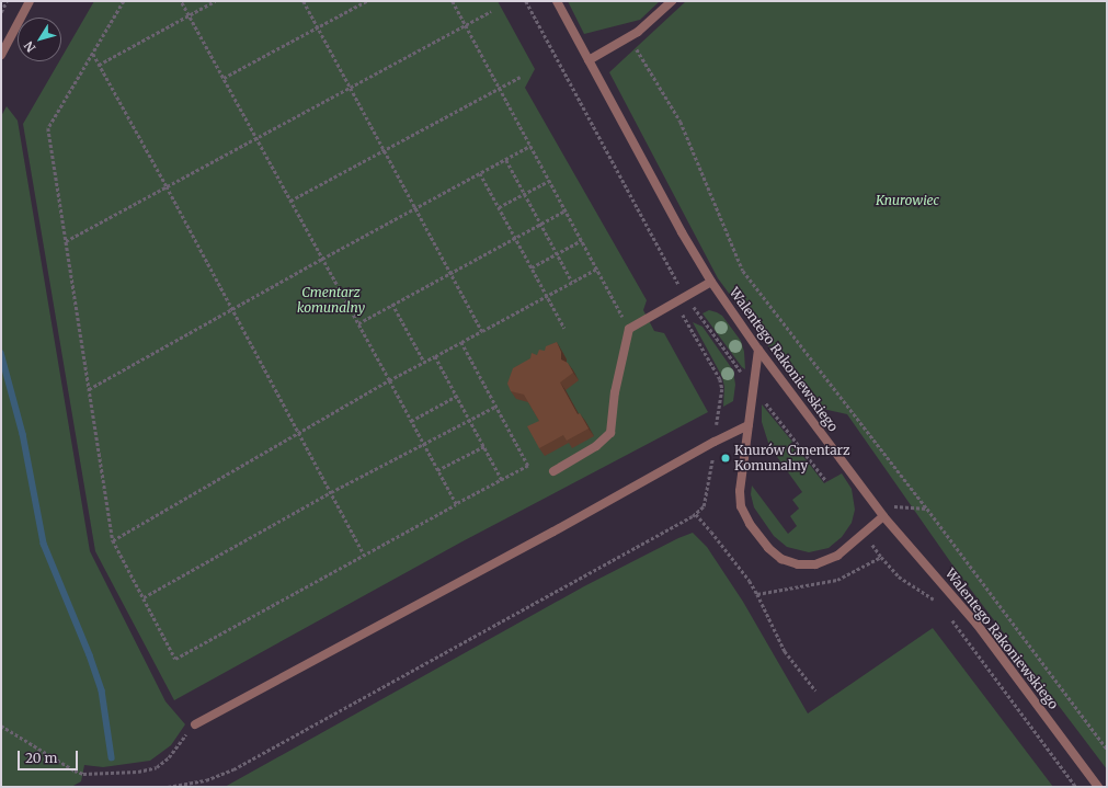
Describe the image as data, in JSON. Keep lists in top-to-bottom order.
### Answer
{
  "streets": {
    "street": ["Walentego Rakoniewskiego"]
  },
  "parks": ["Knurowiec", "Cmentarz komunalny"],
  "places": ["Knurów Cmentarz Komunalny"],
  "scale_bar": "20 m",
  "north": "bottom left"
}
